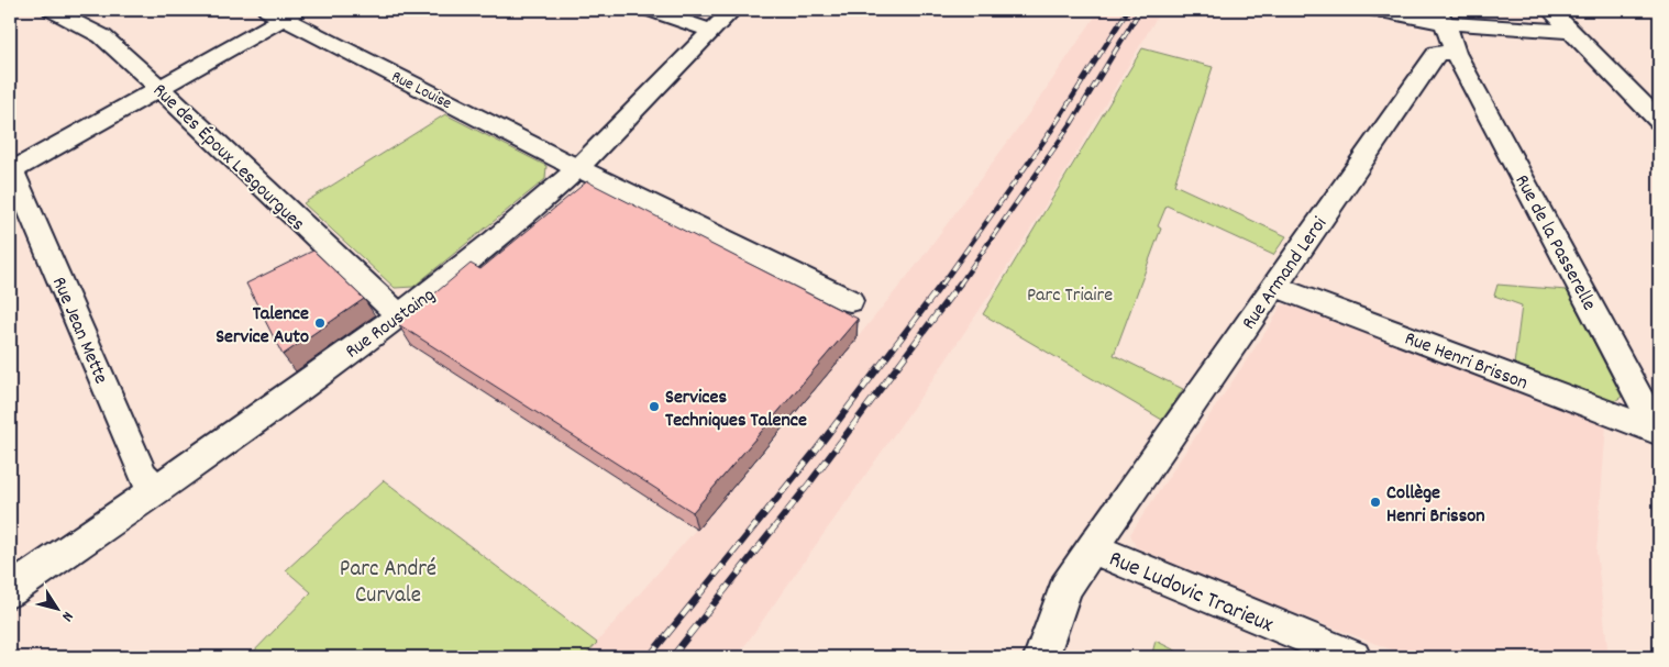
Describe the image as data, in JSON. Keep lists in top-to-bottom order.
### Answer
{
  "streets": {
    "street": [
      "Rue Louise",
      "Rue des Époux Lesgourgues",
      "Rue de la Passerelle",
      "Rue Armand Leroi",
      "Rue Roustaing",
      "Rue Jean Mette",
      "Rue Henri Brisson",
      "Rue Ludovic Trarieux"
    ]
  },
  "crossings": [
    ["Rue Louise", "Rue Roustaing"],
    ["Rue des Époux Lesgourgues", "Rue Roustaing"],
    ["Rue de la Passerelle", "Rue Armand Leroi"],
    ["Rue de la Passerelle", "Rue Henri Brisson"],
    ["Rue Armand Leroi", "Rue Henri Brisson"],
    ["Rue Armand Leroi", "Rue Ludovic Trarieux"],
    ["Rue Roustaing", "Rue Jean Mette"]
  ],
  "parks": ["Parc Triaire", "Parc André Curvale"],
  "places": ["Talence Service Auto", "Services Techniques Talence", "Collège Henri Brisson"],
  "north": "bottom right"
}
